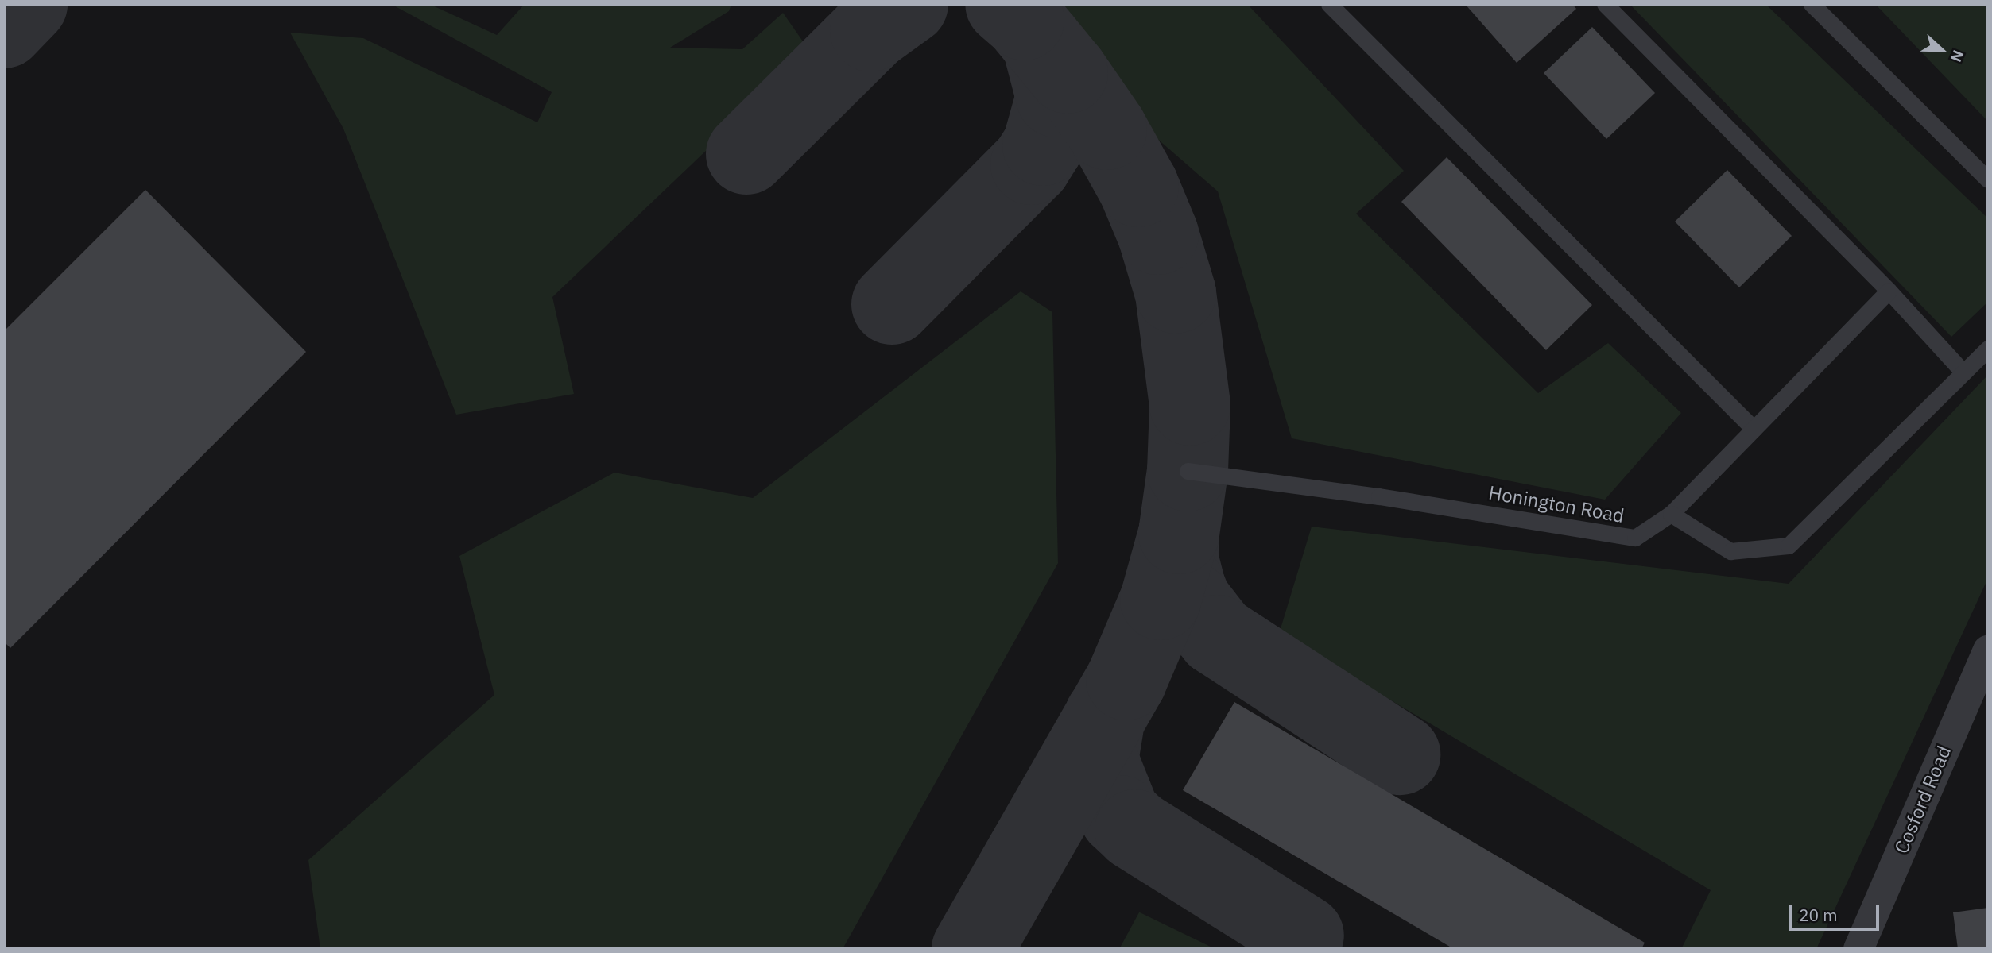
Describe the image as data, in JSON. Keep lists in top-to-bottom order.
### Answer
{
  "streets": {
    "street": ["Cosford Road"],
    "lane": ["Honington Road"]
  },
  "scale_bar": "20 m",
  "north": "right"
}
